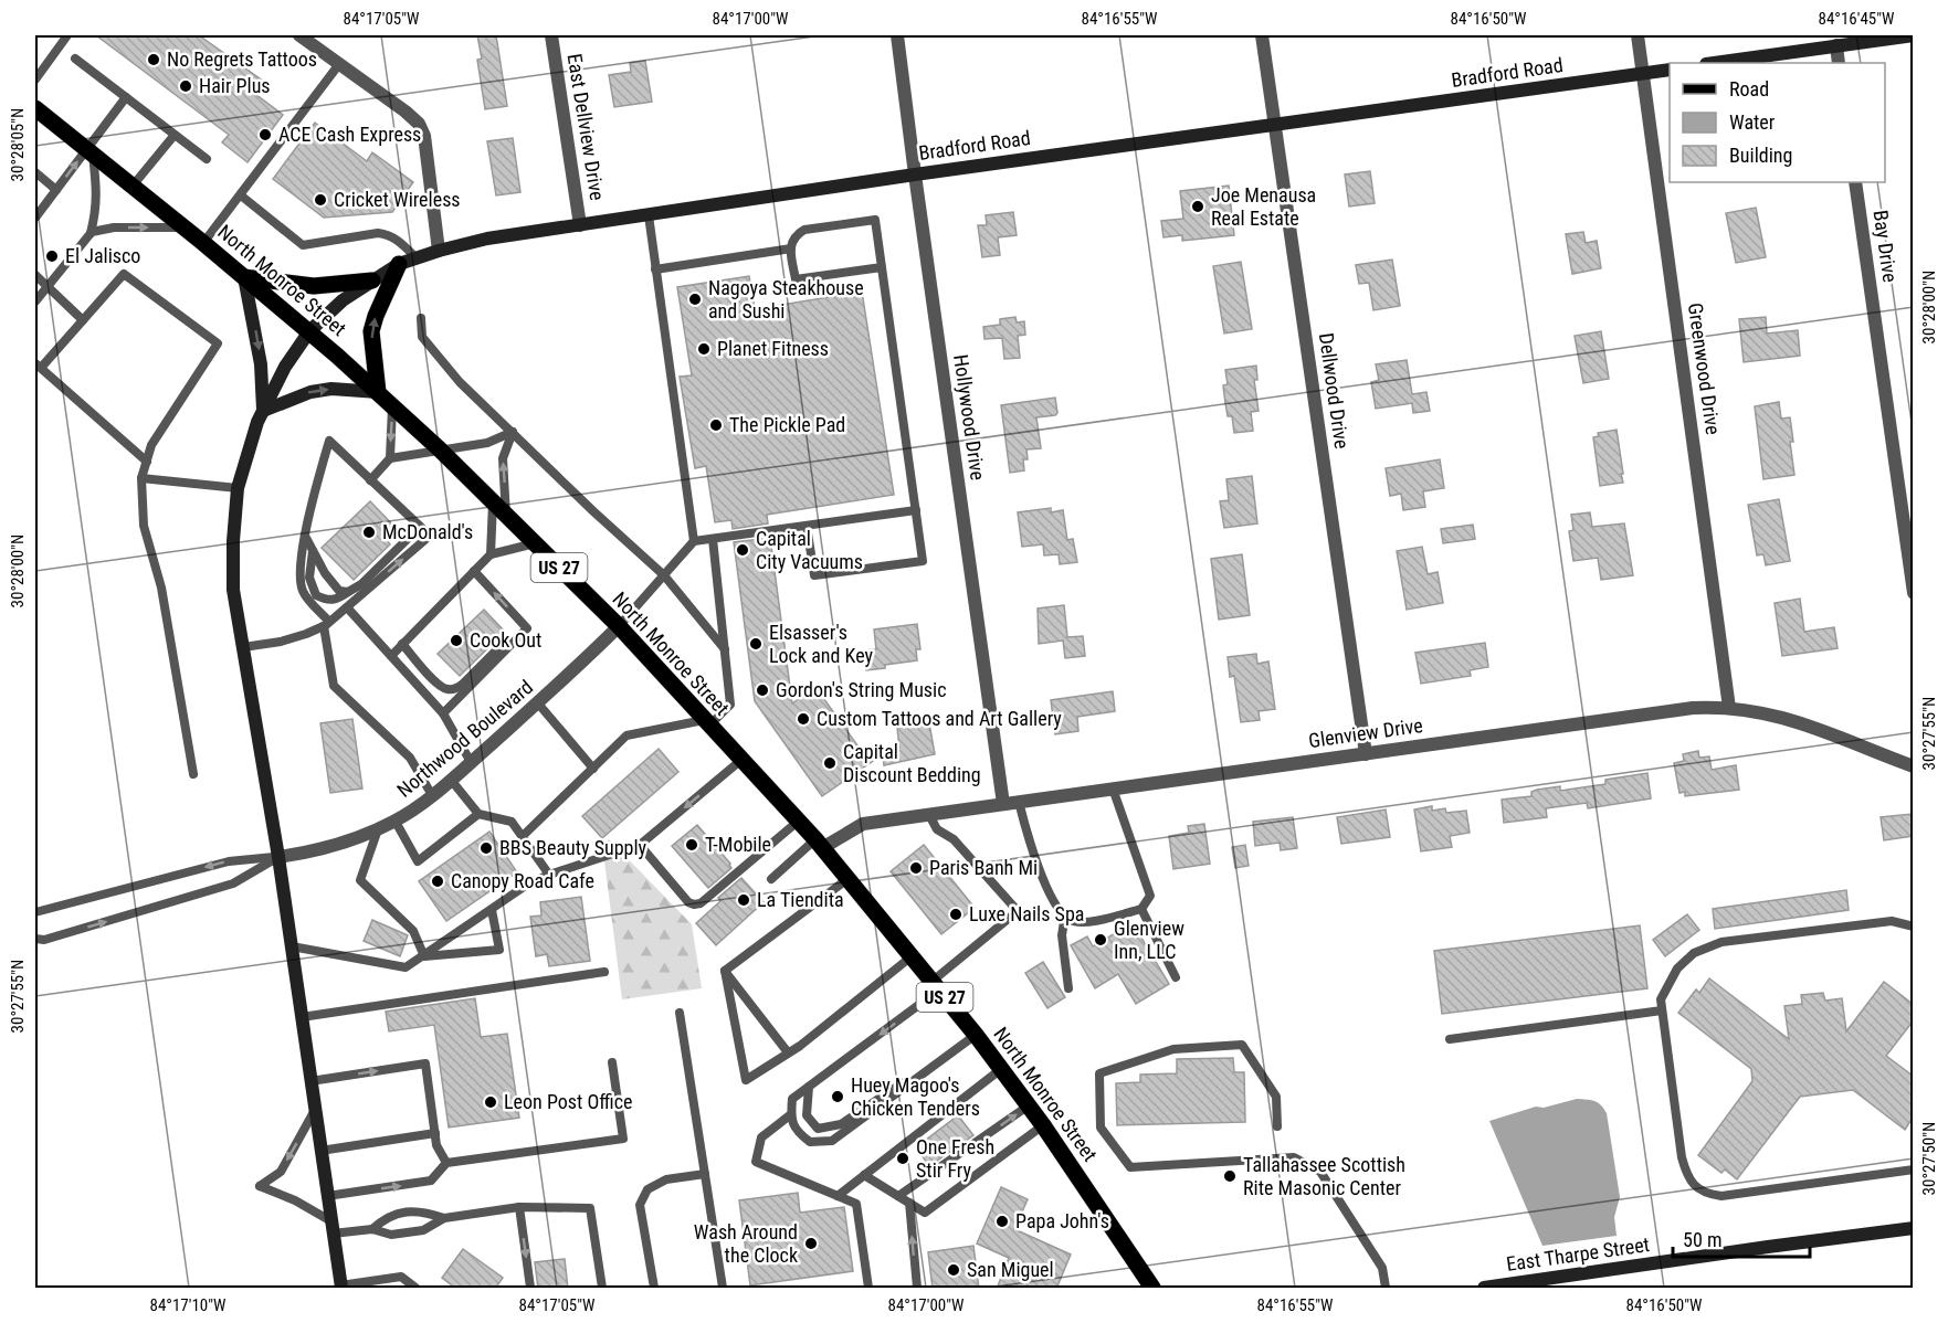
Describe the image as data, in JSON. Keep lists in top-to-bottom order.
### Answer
{
  "streets": {
    "main road": [
      "Bradford Road",
      "North Monroe Street",
      "US 27",
      "East Tharpe Street"
    ],
    "street": [
      "East Dellview Drive",
      "Bay Drive",
      "Greenwood Drive",
      "Dellwood Drive",
      "Hollywood Drive",
      "Glenview Drive",
      "Northwood Boulevard"
    ]
  },
  "crossings": [
    ["Bradford Road", "East Dellview Drive"],
    ["Bradford Road", "North Monroe Street"],
    ["Bradford Road", "Greenwood Drive"],
    ["Bradford Road", "Dellwood Drive"],
    ["Bradford Road", "Hollywood Drive"],
    ["Bradford Road", "Northwood Boulevard"],
    ["North Monroe Street", "Glenview Drive"],
    ["North Monroe Street", "Northwood Boulevard"],
    ["Greenwood Drive", "Glenview Drive"],
    ["Dellwood Drive", "Glenview Drive"],
    ["Hollywood Drive", "Glenview Drive"]
  ],
  "places": [
    "No Regrets Tattoos",
    "Hair Plus",
    "ACE Cash Express",
    "Cricket Wireless",
    "Joe Menausa Real Estate",
    "El Jalisco",
    "Nagoya Steakhouse and Sushi",
    "Planet Fitness",
    "The Pickle Pad",
    "McDonald's",
    "Capital City Vacuums",
    "Cook Out",
    "Elsasser's Lock and Key",
    "Gordon's String Music",
    "Custom Tattoos and Art Gallery",
    "Capital Discount Bedding",
    "T-Mobile",
    "BBS Beauty Supply",
    "Paris Banh Mi",
    "Canopy Road Cafe",
    "La Tiendita",
    "Luxe Nails Spa",
    "Glenview Inn, LLC",
    "Huey Magoo's Chicken Tenders",
    "Leon Post Office",
    "One Fresh Stir Fry",
    "Tallahassee Scottish Rite Masonic Center",
    "Papa John's",
    "Wash Around the Clock",
    "San Miguel"
  ],
  "legend": ["Road", "Water", "Building"],
  "scale_bar": "50 m",
  "coordinates": [
    "84°17'05\"W",
    "84°17'00\"W",
    "84°16'55\"W",
    "84°16'50\"W",
    "84°16'45\"W",
    "30°28'05\"N",
    "30°28'00\"N",
    "30°27'55\"N",
    "30°27'50\"N",
    "84°17'10\"W"
  ]
}
